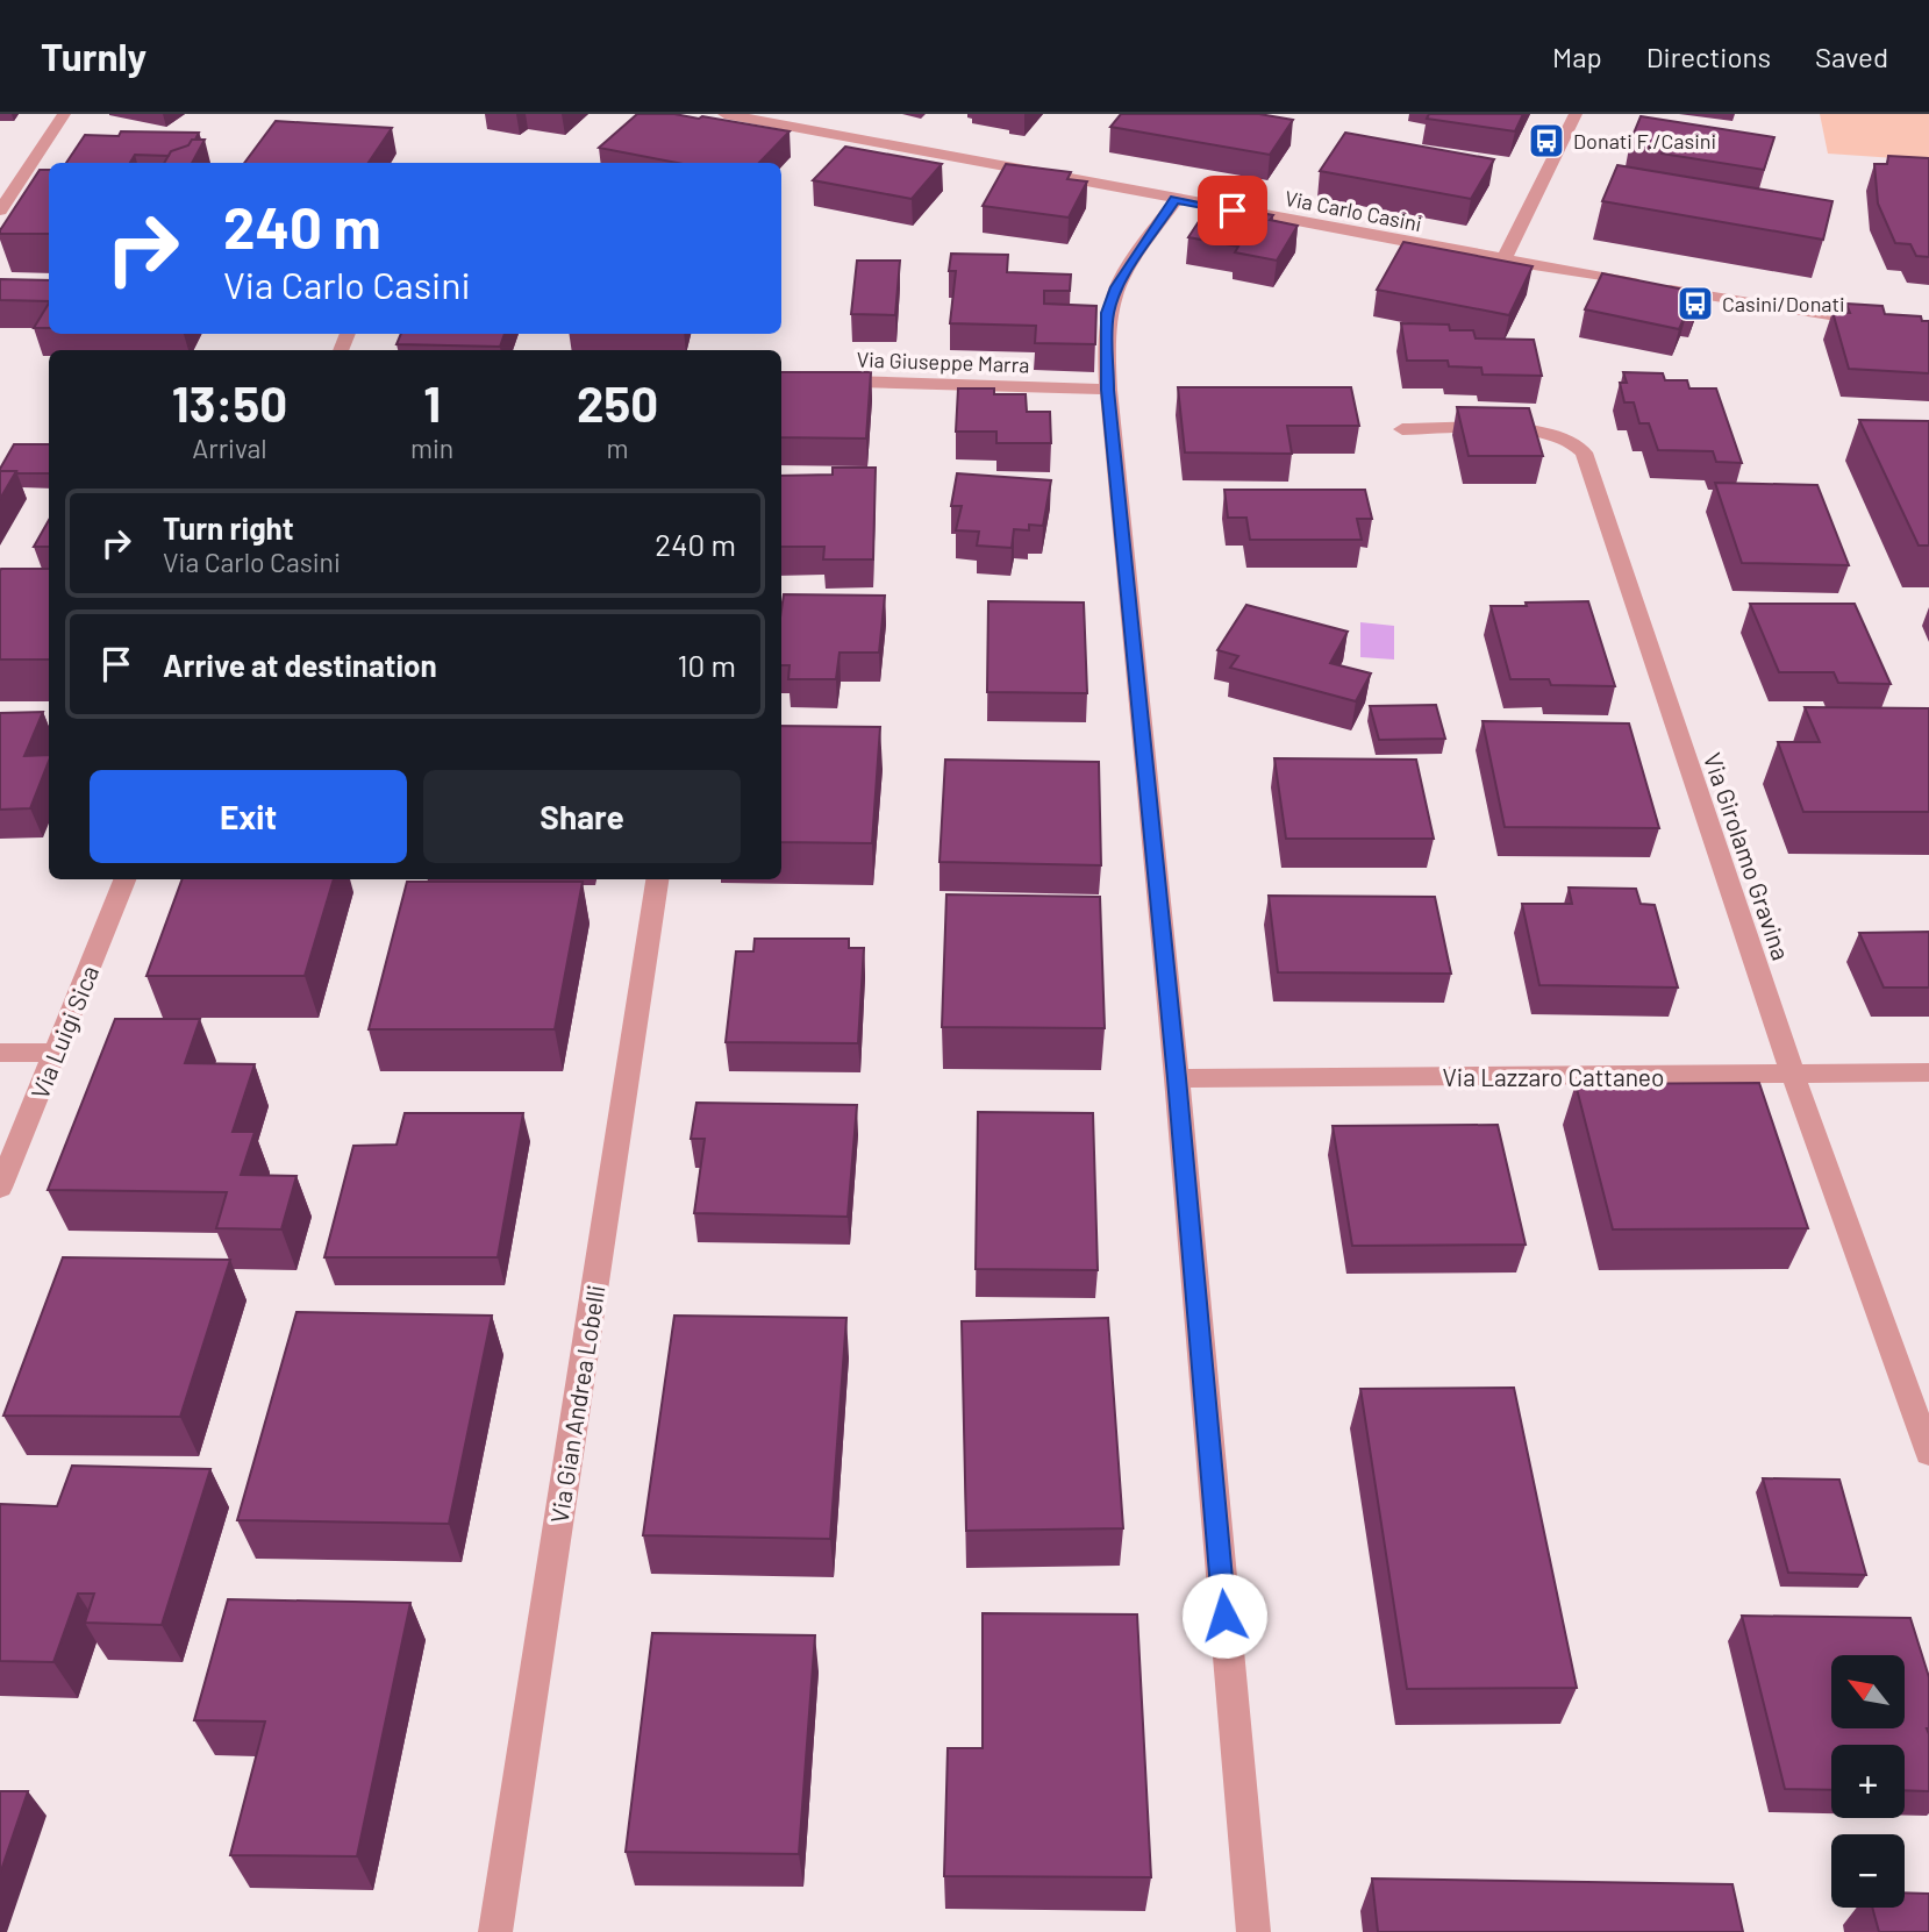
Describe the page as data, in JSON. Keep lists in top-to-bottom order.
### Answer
{
  "streets": {
    "street": [
      "Via Carlo Casini",
      "Via Giuseppe Marra",
      "Via Girolamo Gravina",
      "Via Luigi Sica",
      "Via Lazzaro Cattaneo",
      "Via Gian Andrea Lobelli"
    ]
  },
  "crossings": [
    ["Via Girolamo Gravina", "Via Lazzaro Cattaneo"]
  ],
  "places": {
    "bus stop": ["Donati F./Casini", "Casini/Donati"]
  },
  "north": "top left",
  "page": {
    "header": "Turnly",
    "nav": ["Map", "Directions", "Saved"],
    "turn": ["240 m", "Via Carlo Casini"],
    "eta": [
      "13:50",
      "Arrival",
      "1",
      "min",
      "250",
      "m"
    ],
    "list": [
      {
        "name": "Turn right",
        "note": "Via Carlo Casini",
        "value": "240 m"
      },
      {
        "name": "Arrive at destination",
        "value": "10 m"
      }
    ],
    "buttons": ["Exit", "Share"],
    "map_buttons": ["+", "−"]
  }
}
